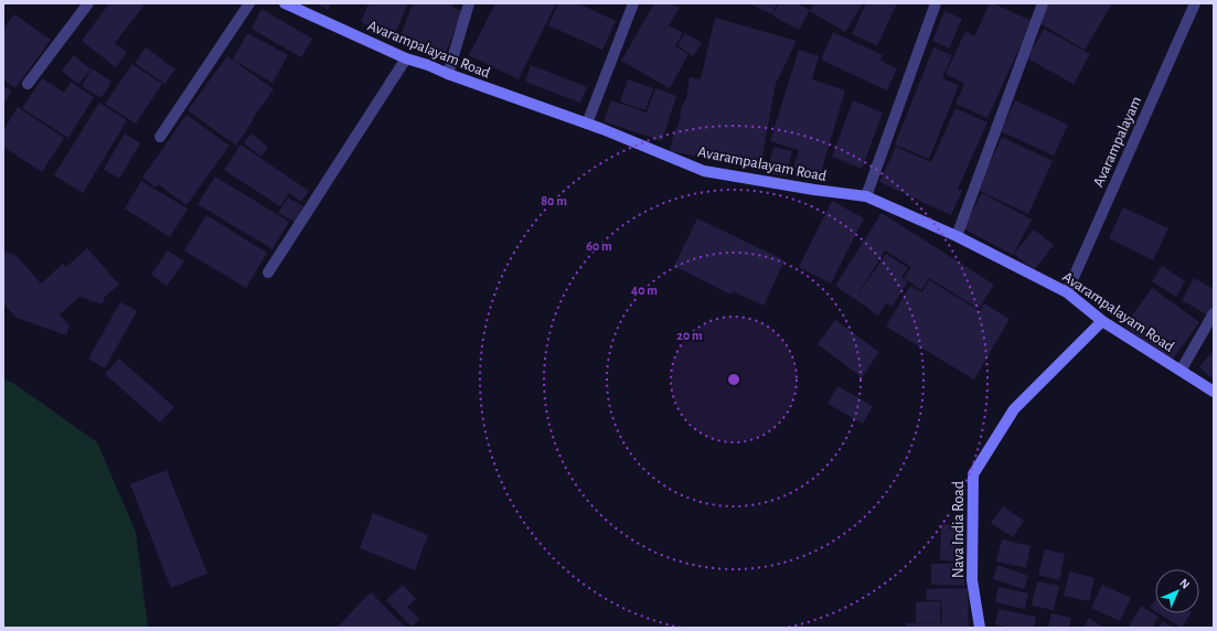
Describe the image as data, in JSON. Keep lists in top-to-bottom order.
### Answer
{
  "streets": {
    "street": ["Avarampalayam Road", "Avarampalayam", "Nava India Road"]
  },
  "crossings": [
    ["Avarampalayam Road", "Avarampalayam"],
    ["Avarampalayam Road", "Nava India Road"]
  ],
  "north": "top right",
  "rings": [
    "80 m",
    "60 m",
    "40 m",
    "20 m"
  ]
}
